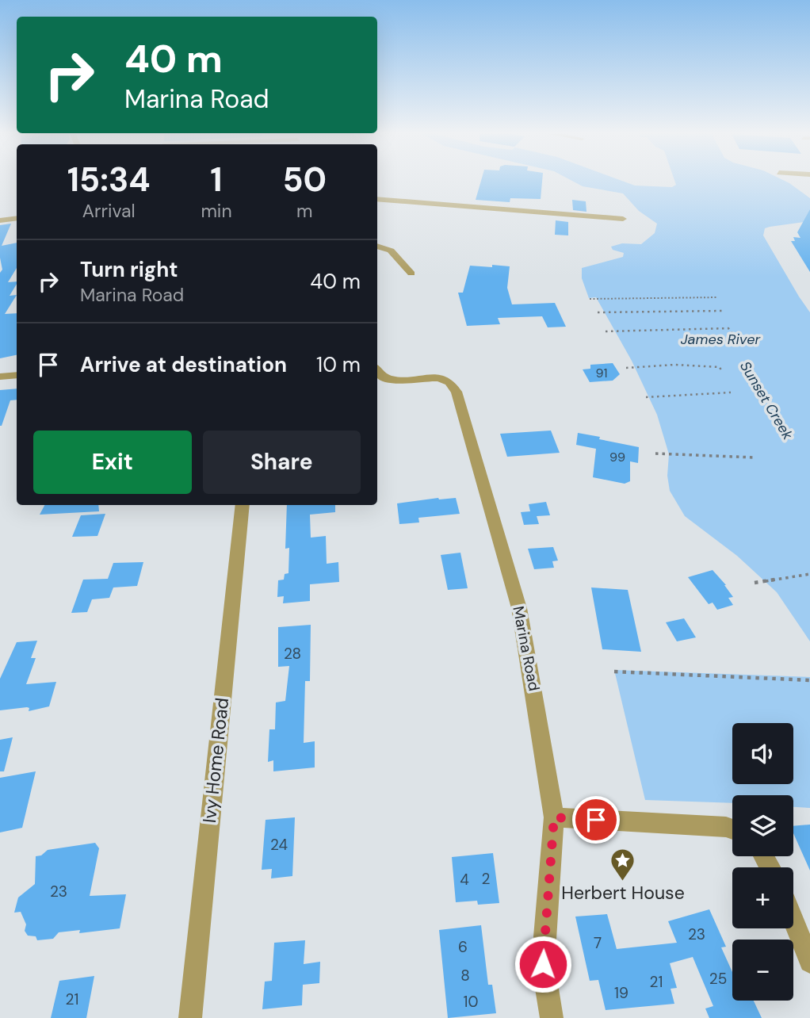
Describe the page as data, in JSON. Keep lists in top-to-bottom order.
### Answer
{
  "streets": {
    "street": ["Marina Road", "Ivy Home Road"]
  },
  "water": ["James River", "Sunset Creek"],
  "places": {
    "place": ["Herbert House"]
  },
  "house_numbers": [
    "91",
    "99",
    "28",
    "24",
    "2",
    "4",
    "23",
    "23",
    "7",
    "6",
    "8",
    "25",
    "21",
    "19",
    "21",
    "10"
  ],
  "page": {
    "turn": ["40 m", "Marina Road"],
    "eta": [
      "15:34",
      "Arrival",
      "1",
      "min",
      "50",
      "m"
    ],
    "list": [
      {
        "name": "Turn right",
        "note": "Marina Road",
        "value": "40 m"
      },
      {
        "name": "Arrive at destination",
        "value": "10 m"
      }
    ],
    "buttons": ["Exit", "Share"],
    "map_buttons": ["+", "−"]
  }
}
